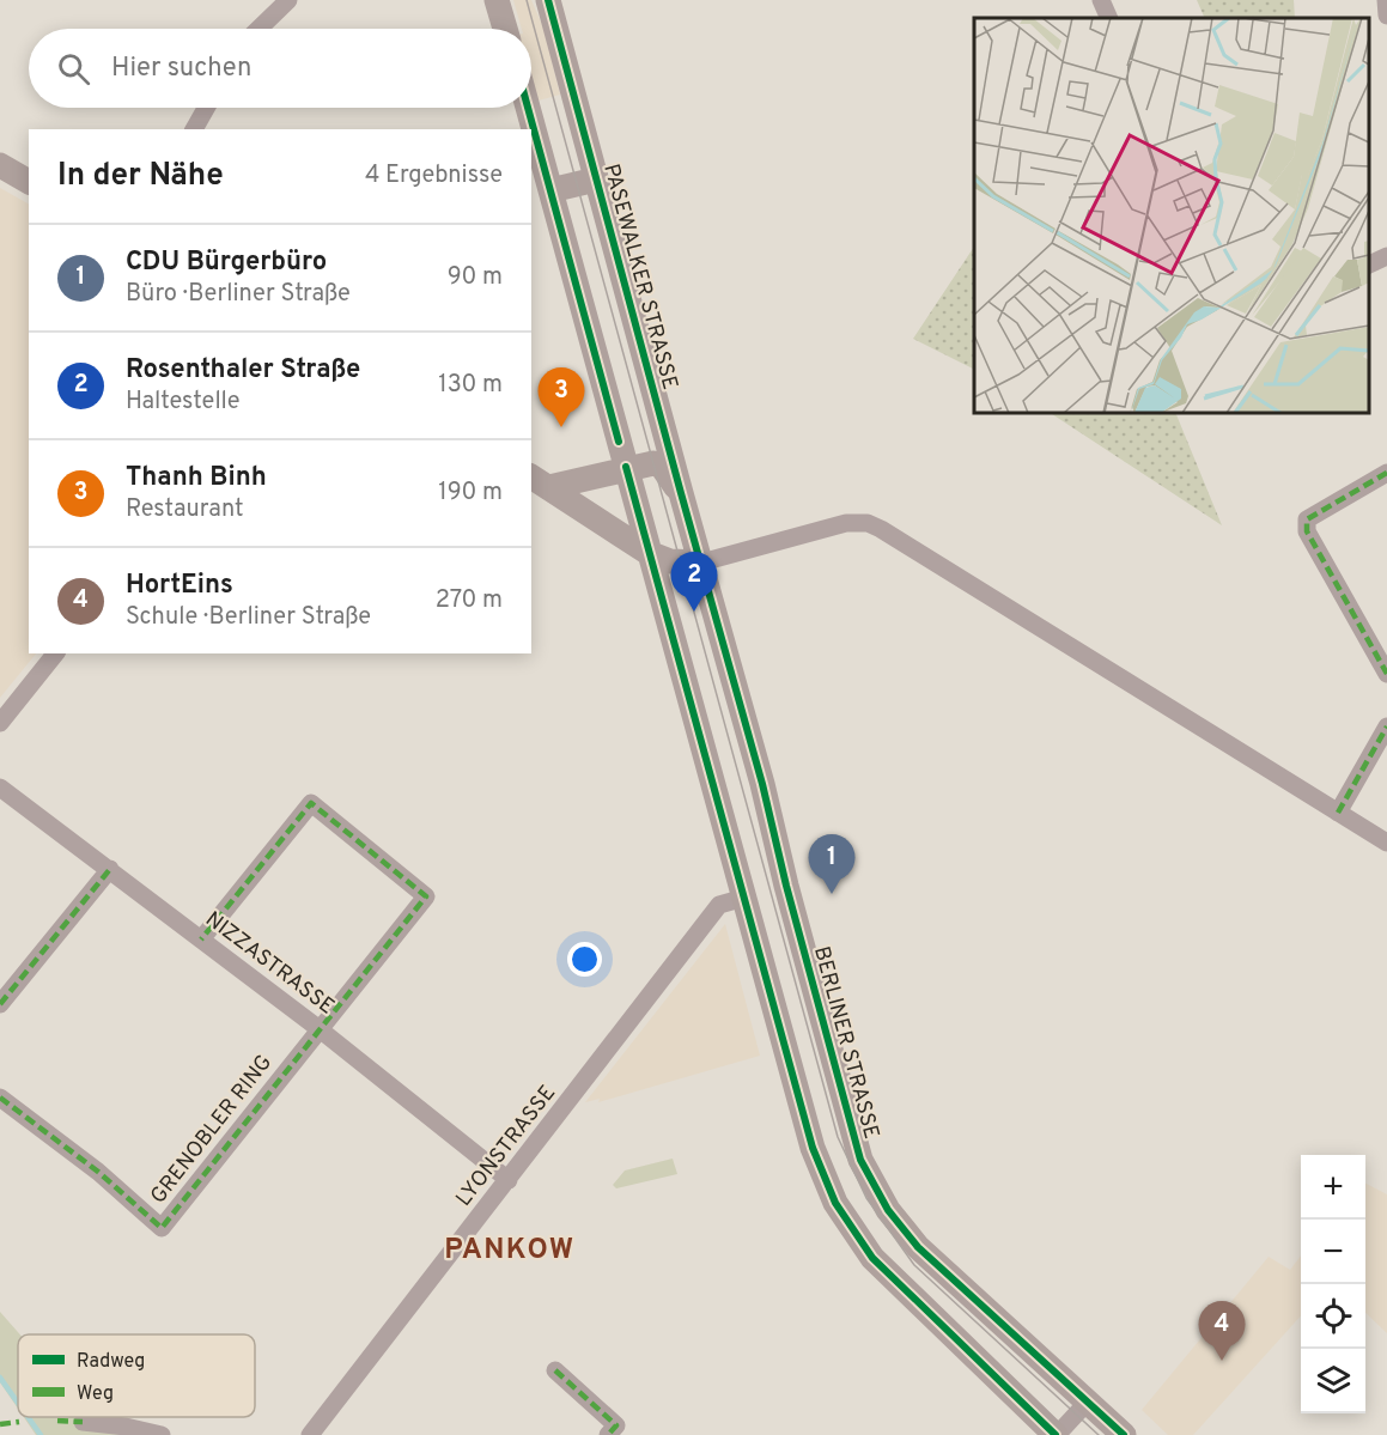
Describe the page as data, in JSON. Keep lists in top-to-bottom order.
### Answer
{
  "streets": {
    "main road": ["PASEWALKER STRASSE", "BERLINER STRASSE"],
    "street": ["NIZZASTRASSE", "GRENOBLER RING", "LYONSTRASSE"]
  },
  "crossings": [
    ["PASEWALKER STRASSE", "BERLINER STRASSE"],
    ["NIZZASTRASSE", "GRENOBLER RING"],
    ["NIZZASTRASSE", "LYONSTRASSE"]
  ],
  "districts": ["PANKOW"],
  "legend": ["Radweg", "Weg"],
  "page": {
    "search": "Hier suchen",
    "heading": ["In der Nähe", "4 Ergebnisse"],
    "list": [
      {
        "mark": "1",
        "name": "CDU Bürgerbüro",
        "note": "Büro · Berliner Straße",
        "value": "90 m"
      },
      {
        "mark": "2",
        "name": "Rosenthaler Straße",
        "note": "Haltestelle",
        "value": "130 m"
      },
      {
        "mark": "3",
        "name": "Thanh Binh",
        "note": "Restaurant",
        "value": "190 m"
      },
      {
        "mark": "4",
        "name": "HortEins",
        "note": "Schule · Berliner Straße",
        "value": "270 m"
      }
    ],
    "pins": [
      "3",
      "2",
      "1",
      "4"
    ],
    "map_buttons": ["+", "−"]
  }
}
